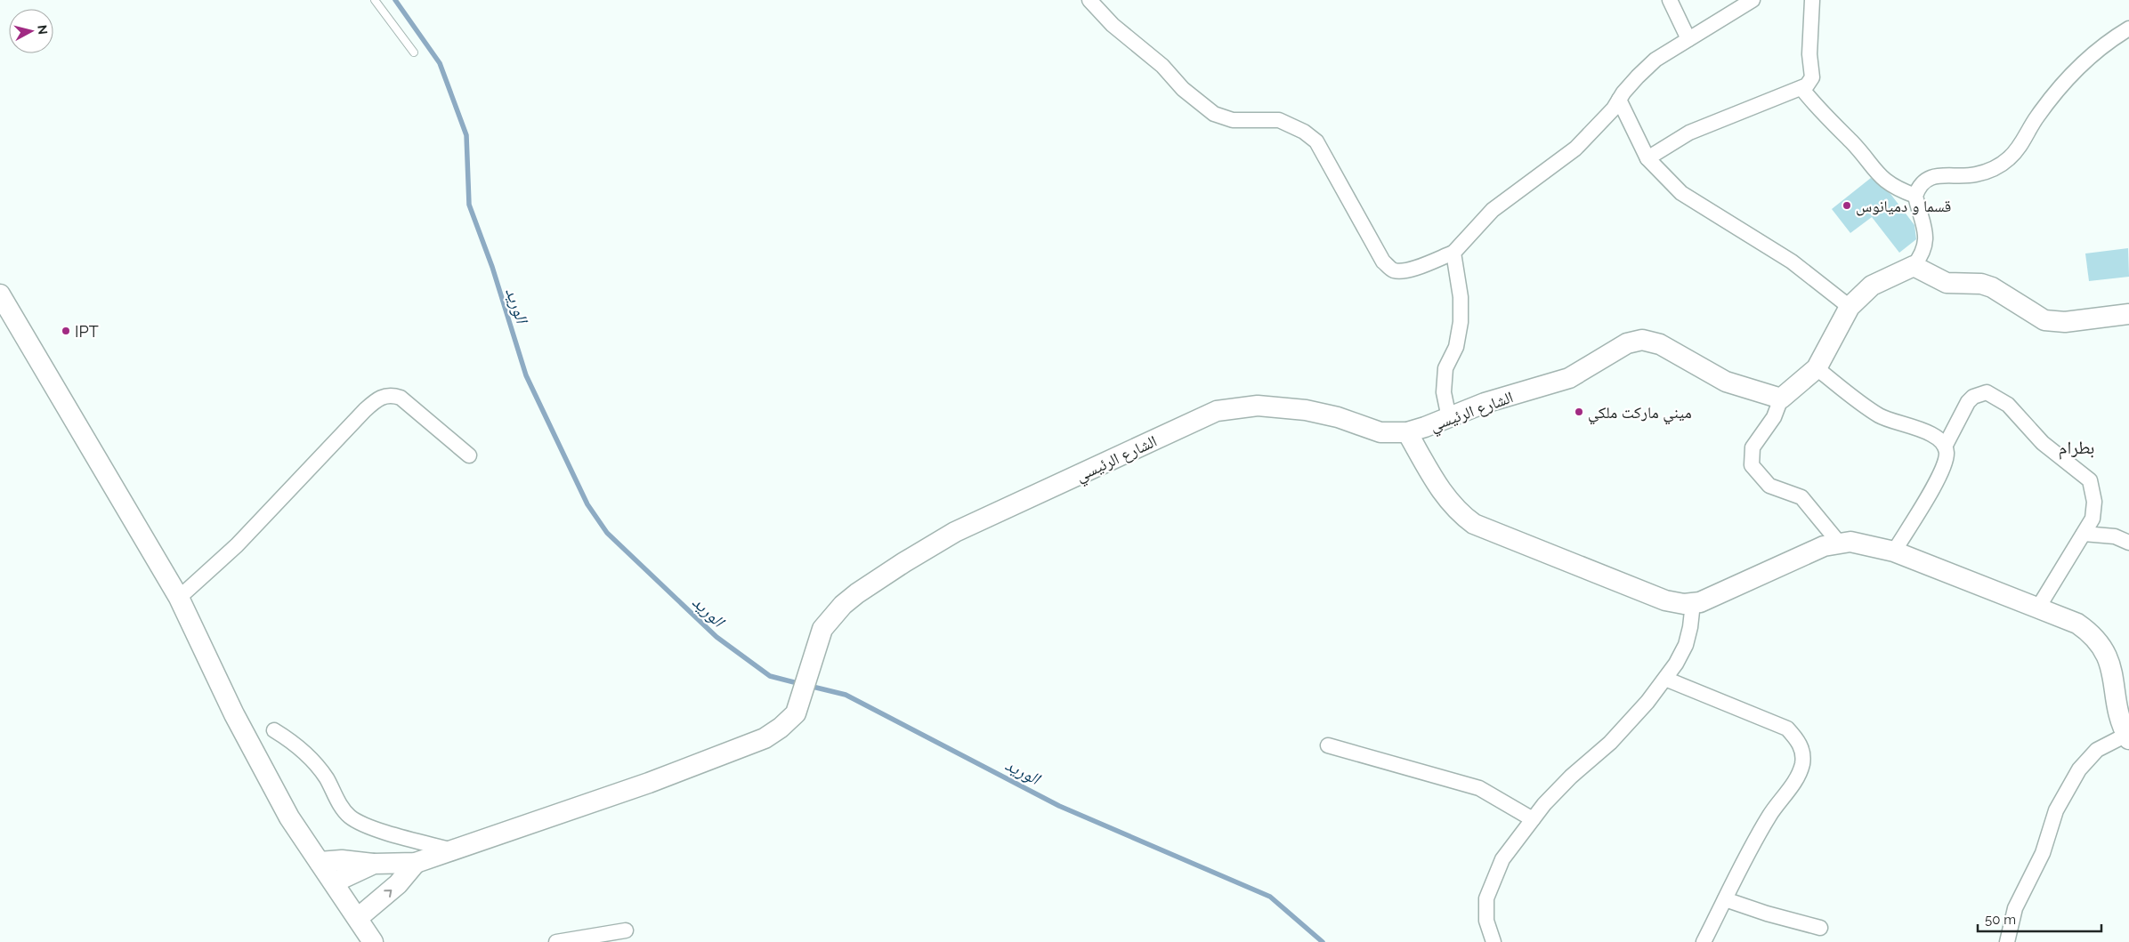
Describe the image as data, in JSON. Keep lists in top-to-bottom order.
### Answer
{
  "streets": {
    "street": ["الشارع الرئيسي"]
  },
  "districts": ["بطرام"],
  "water": ["الوريد"],
  "places": ["قسما و دميانوس", "IPT", "ميني ماركت ملكي"],
  "scale_bar": "50 m",
  "north": "right"
}
